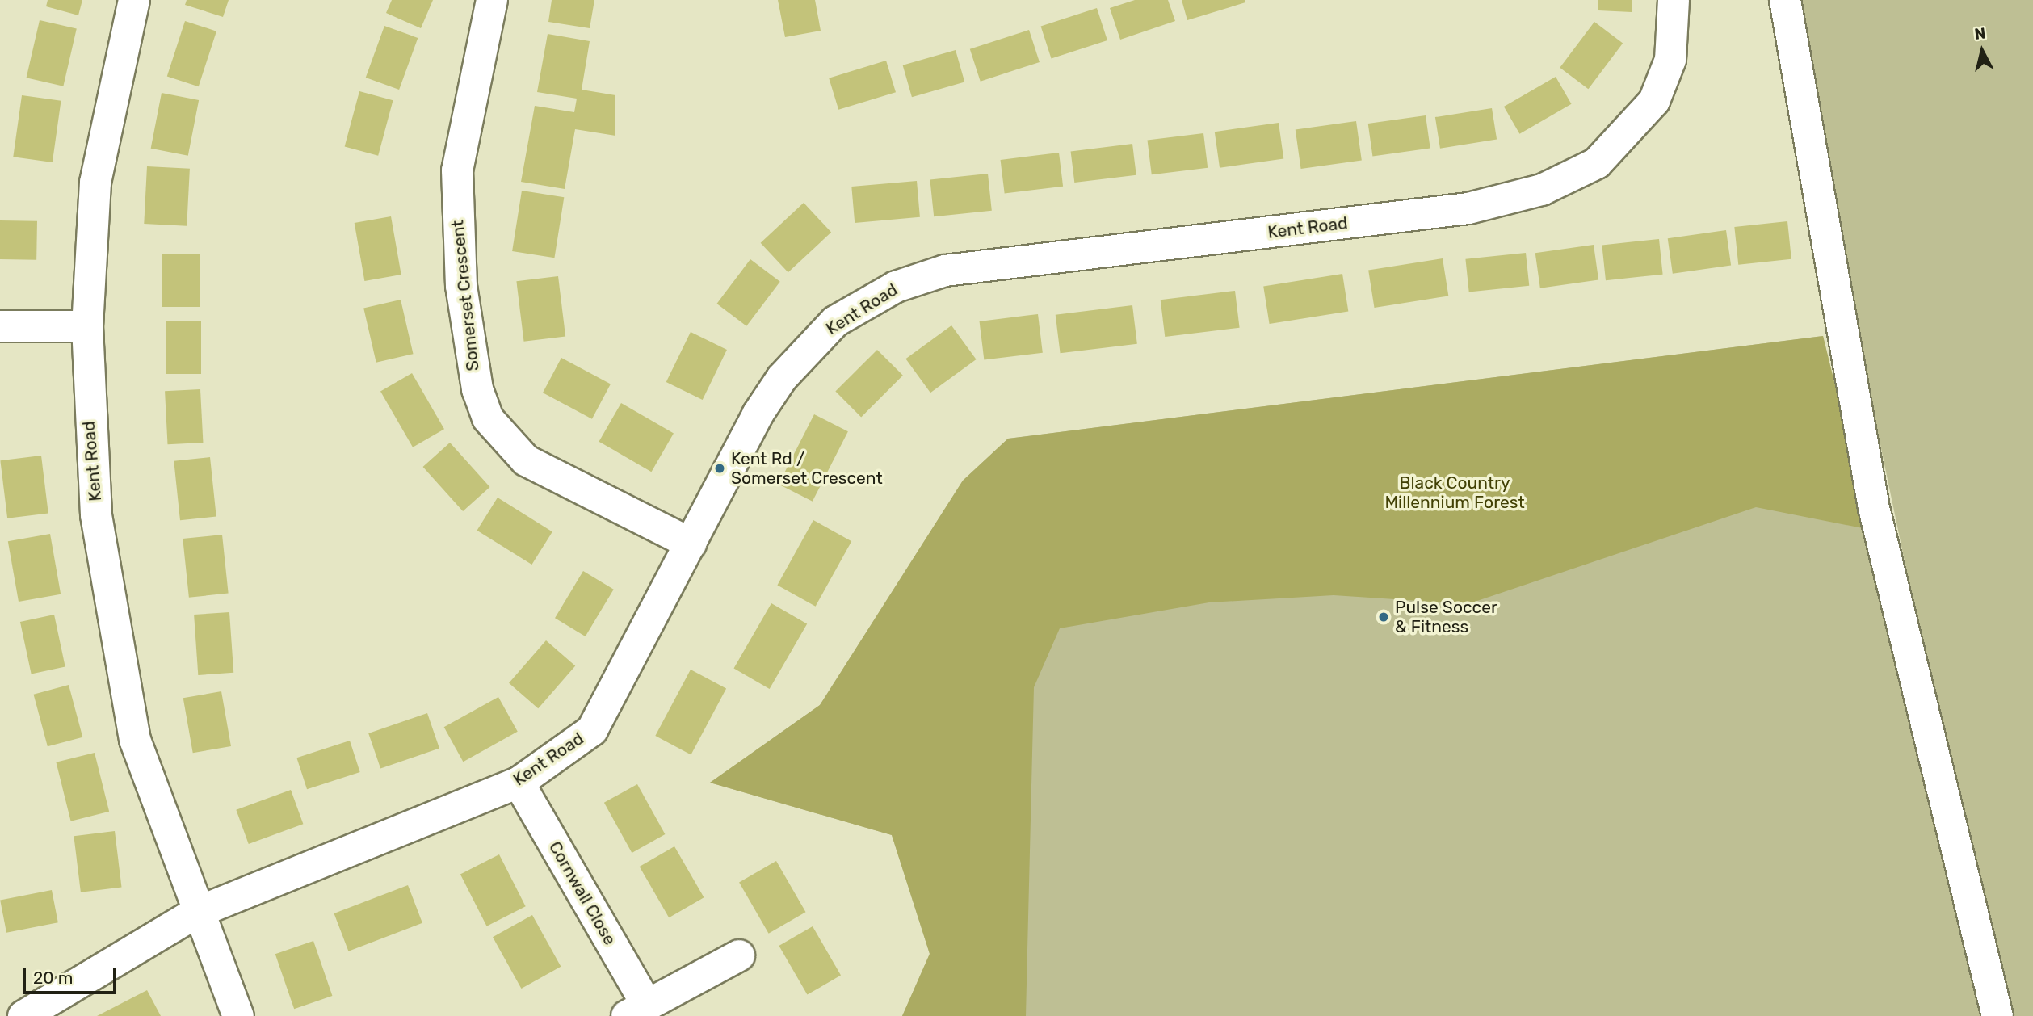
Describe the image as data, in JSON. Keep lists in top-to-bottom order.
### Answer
{
  "streets": {
    "street": ["Kent Road", "Somerset Crescent", "Cornwall Close"]
  },
  "crossings": [
    ["Kent Road", "Somerset Crescent"],
    ["Kent Road", "Cornwall Close"]
  ],
  "parks": ["Black Country Millennium Forest"],
  "places": ["Kent Rd / Somerset Crescent", "Pulse Soccer & Fitness"],
  "scale_bar": "20 m",
  "north": "top"
}
